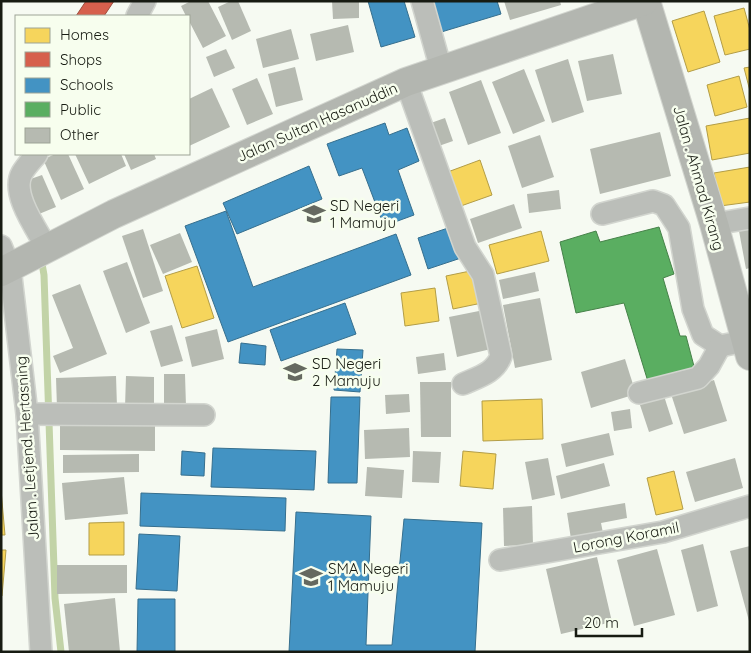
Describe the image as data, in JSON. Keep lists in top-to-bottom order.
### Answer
{
  "streets": {
    "main road": ["Jalan Sultan Hasanuddin", "Jalan . Ahmad Kirang"],
    "street": ["Jalan . Letjend. Hertasning", "Lorong Koramil"]
  },
  "crossings": [
    ["Jalan Sultan Hasanuddin", "Jalan . Ahmad Kirang"],
    ["Jalan Sultan Hasanuddin", "Jalan . Letjend. Hertasning"]
  ],
  "places": {
    "school or university": ["SD Negeri 1 Mamuju", "SD Negeri 2 Mamuju", "SMA Negeri 1 Mamuju"]
  },
  "legend": [
    "Homes",
    "Shops",
    "Schools",
    "Public",
    "Other"
  ],
  "scale_bar": "20 m"
}
